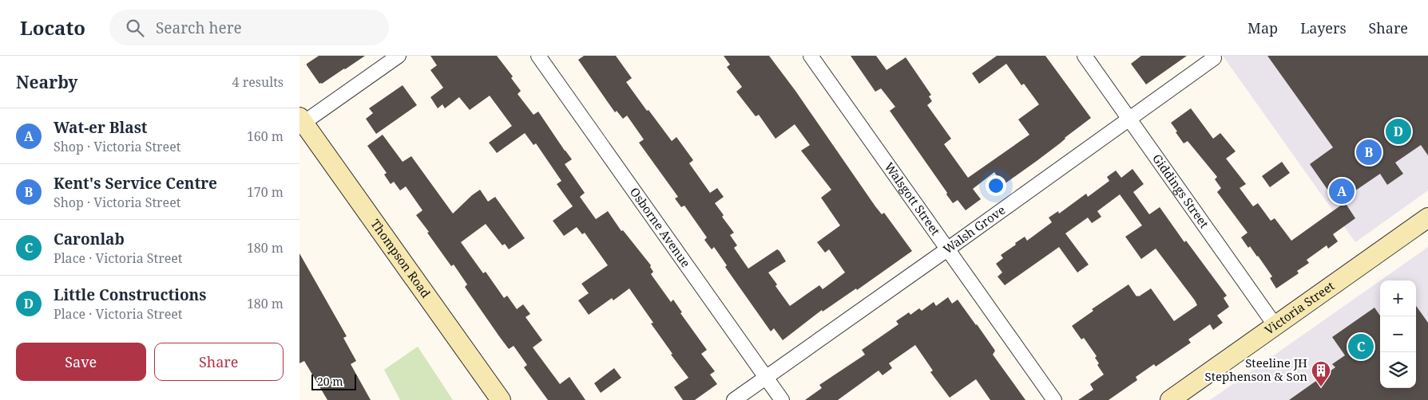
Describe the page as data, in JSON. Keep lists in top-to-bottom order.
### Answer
{
  "streets": {
    "main road": ["Thompson Road", "Victoria Street"],
    "street": [
      "Giddings Street",
      "Walsgott Street",
      "Osborne Avenue",
      "Walsh Grove"
    ]
  },
  "crossings": [
    ["Giddings Street", "Walsh Grove"],
    ["Giddings Street", "Victoria Street"],
    ["Walsgott Street", "Walsh Grove"],
    ["Osborne Avenue", "Walsh Grove"]
  ],
  "places": {
    "building": ["Steeline JH Stephenson & Son"]
  },
  "scale_bar": "20 m",
  "page": {
    "header": "Locato",
    "search": "Search here",
    "nav": ["Map", "Layers", "Share"],
    "heading": ["Nearby", "4 results"],
    "list": [
      {
        "mark": "A",
        "name": "Wat-er Blast",
        "note": "Shop · Victoria Street",
        "value": "160 m"
      },
      {
        "mark": "B",
        "name": "Kent's Service Centre",
        "note": "Shop · Victoria Street",
        "value": "170 m"
      },
      {
        "mark": "C",
        "name": "Caronlab",
        "note": "Place · Victoria Street",
        "value": "180 m"
      },
      {
        "mark": "D",
        "name": "Little Constructions",
        "note": "Place · Victoria Street",
        "value": "180 m"
      }
    ],
    "pins": [
      "D",
      "B",
      "A",
      "C"
    ],
    "map_buttons": ["+", "−"],
    "buttons": ["Save", "Share"],
    "scale": "20 m"
  }
}
